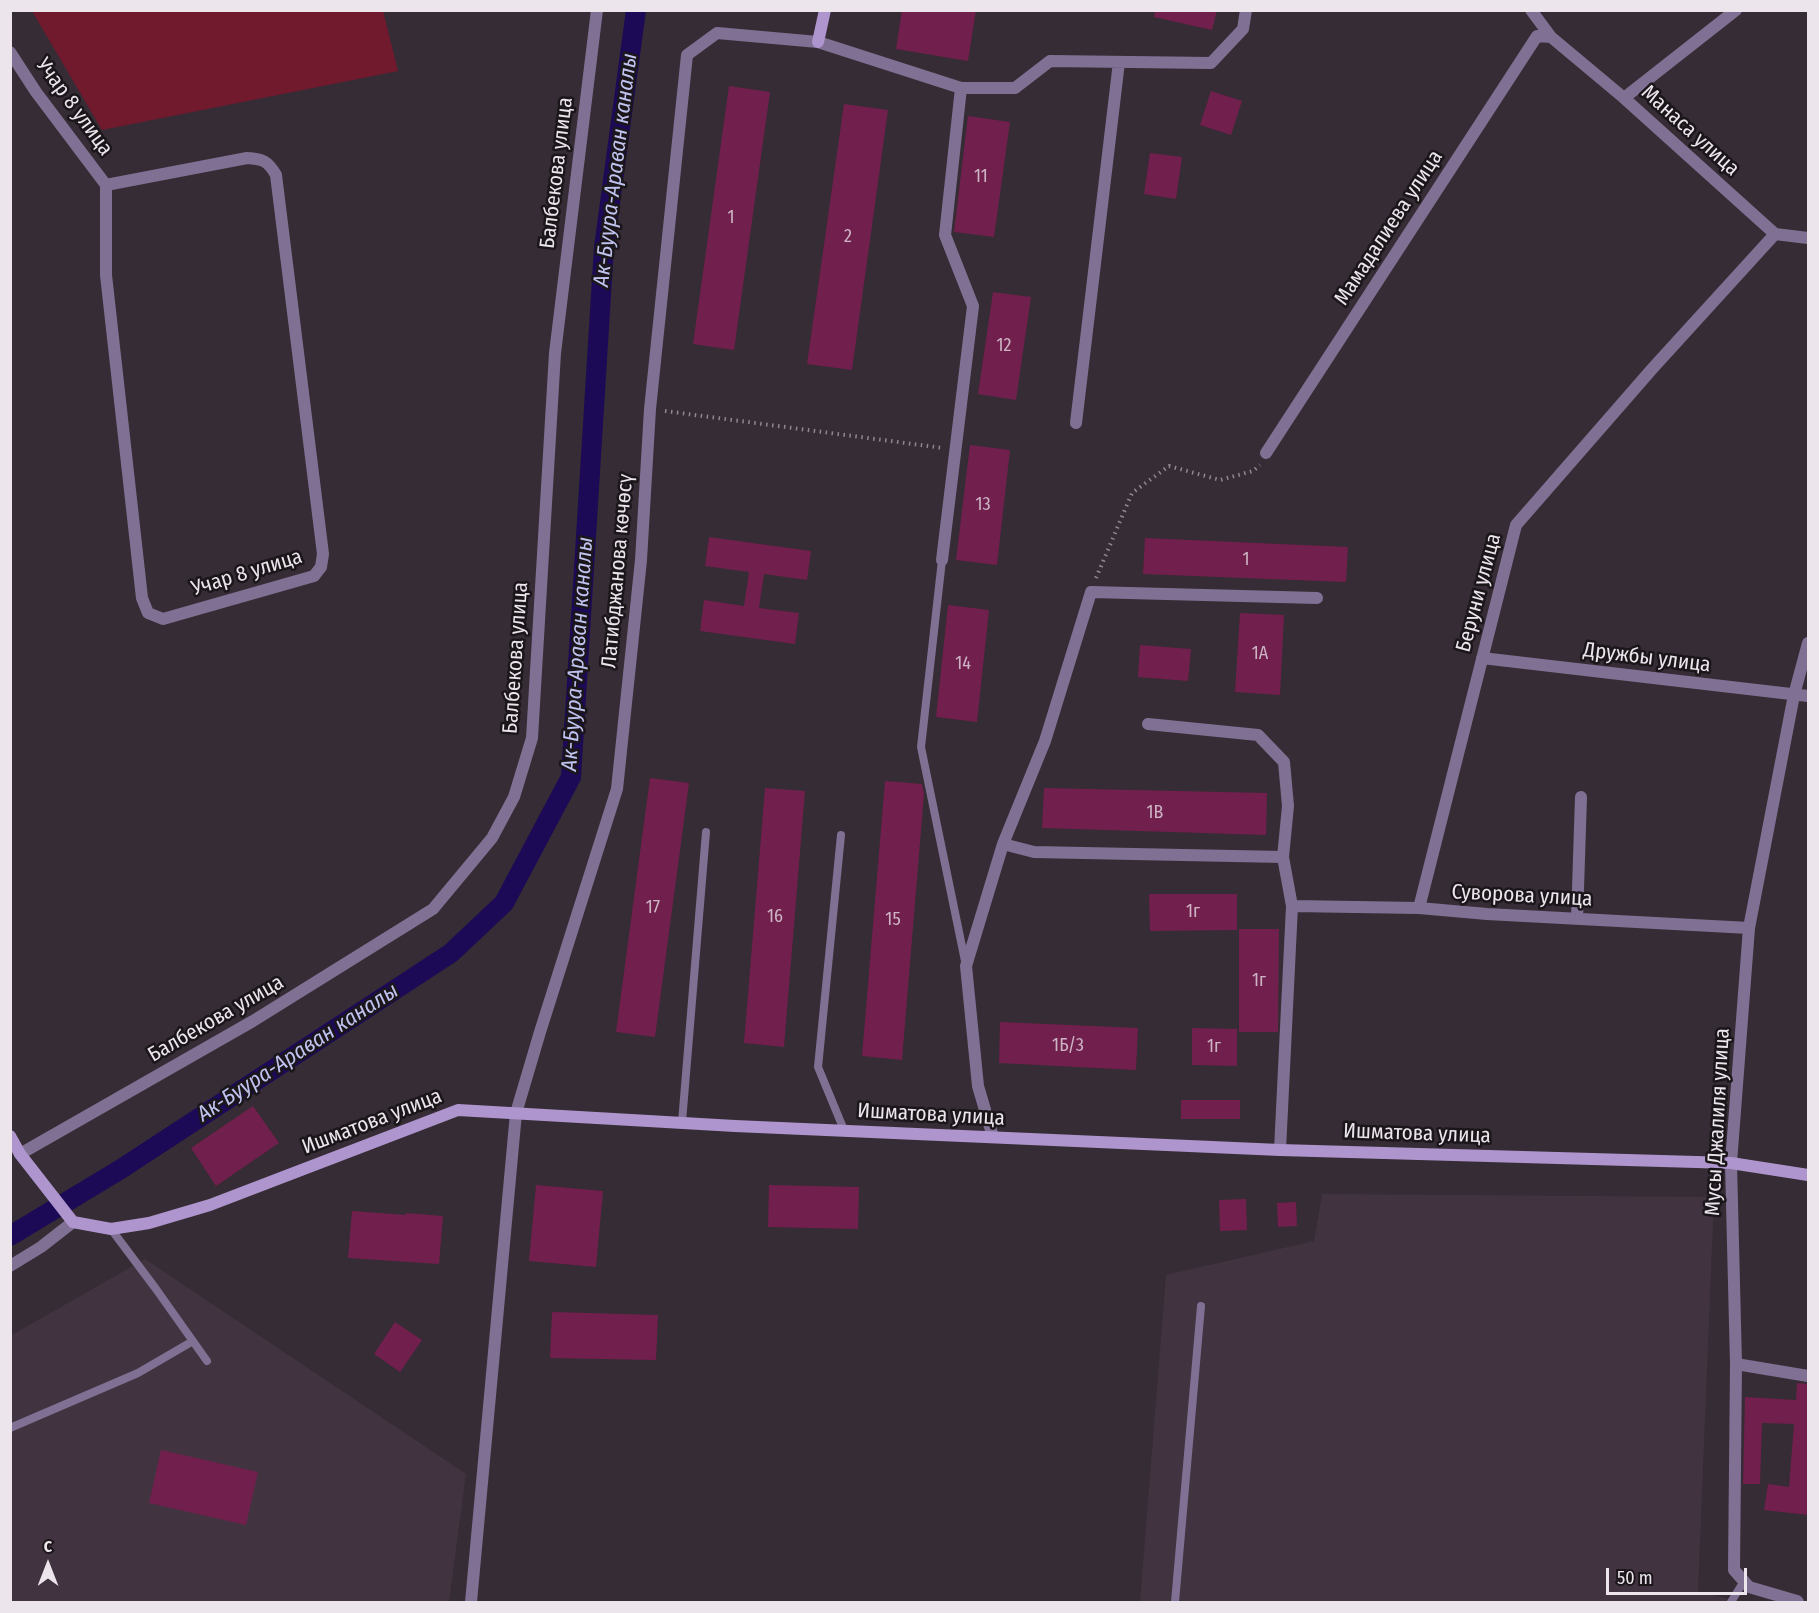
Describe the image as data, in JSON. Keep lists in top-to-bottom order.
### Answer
{
  "streets": {
    "main road": ["Ишматова улица"],
    "street": [
      "Учар 8 улица",
      "Манаса улица",
      "Балбекова улица",
      "Мамадалиева улица",
      "Латибджанова көчөсү",
      "Беруни улица",
      "Дружбы улица",
      "Суворова улица",
      "Мусы Джалиля улица"
    ]
  },
  "crossings": [
    ["Манаса улица", "Мамадалиева улица"],
    ["Манаса улица", "Беруни улица"],
    ["Латибджанова көчөсү", "Ишматова улица"],
    ["Беруни улица", "Дружбы улица"],
    ["Беруни улица", "Суворова улица"],
    ["Дружбы улица", "Мусы Джалиля улица"],
    ["Суворова улица", "Мусы Джалиля улица"],
    ["Ишматова улица", "Мусы Джалиля улица"]
  ],
  "water": ["Ак-Буура-Араван каналы"],
  "house_numbers": [
    "11",
    "1",
    "2",
    "12",
    "13",
    "1",
    "1А",
    "14",
    "1В",
    "17",
    "1г",
    "16",
    "15",
    "1г",
    "1Б/3",
    "1г"
  ],
  "scale_bar": "50 m",
  "north": "top"
}
